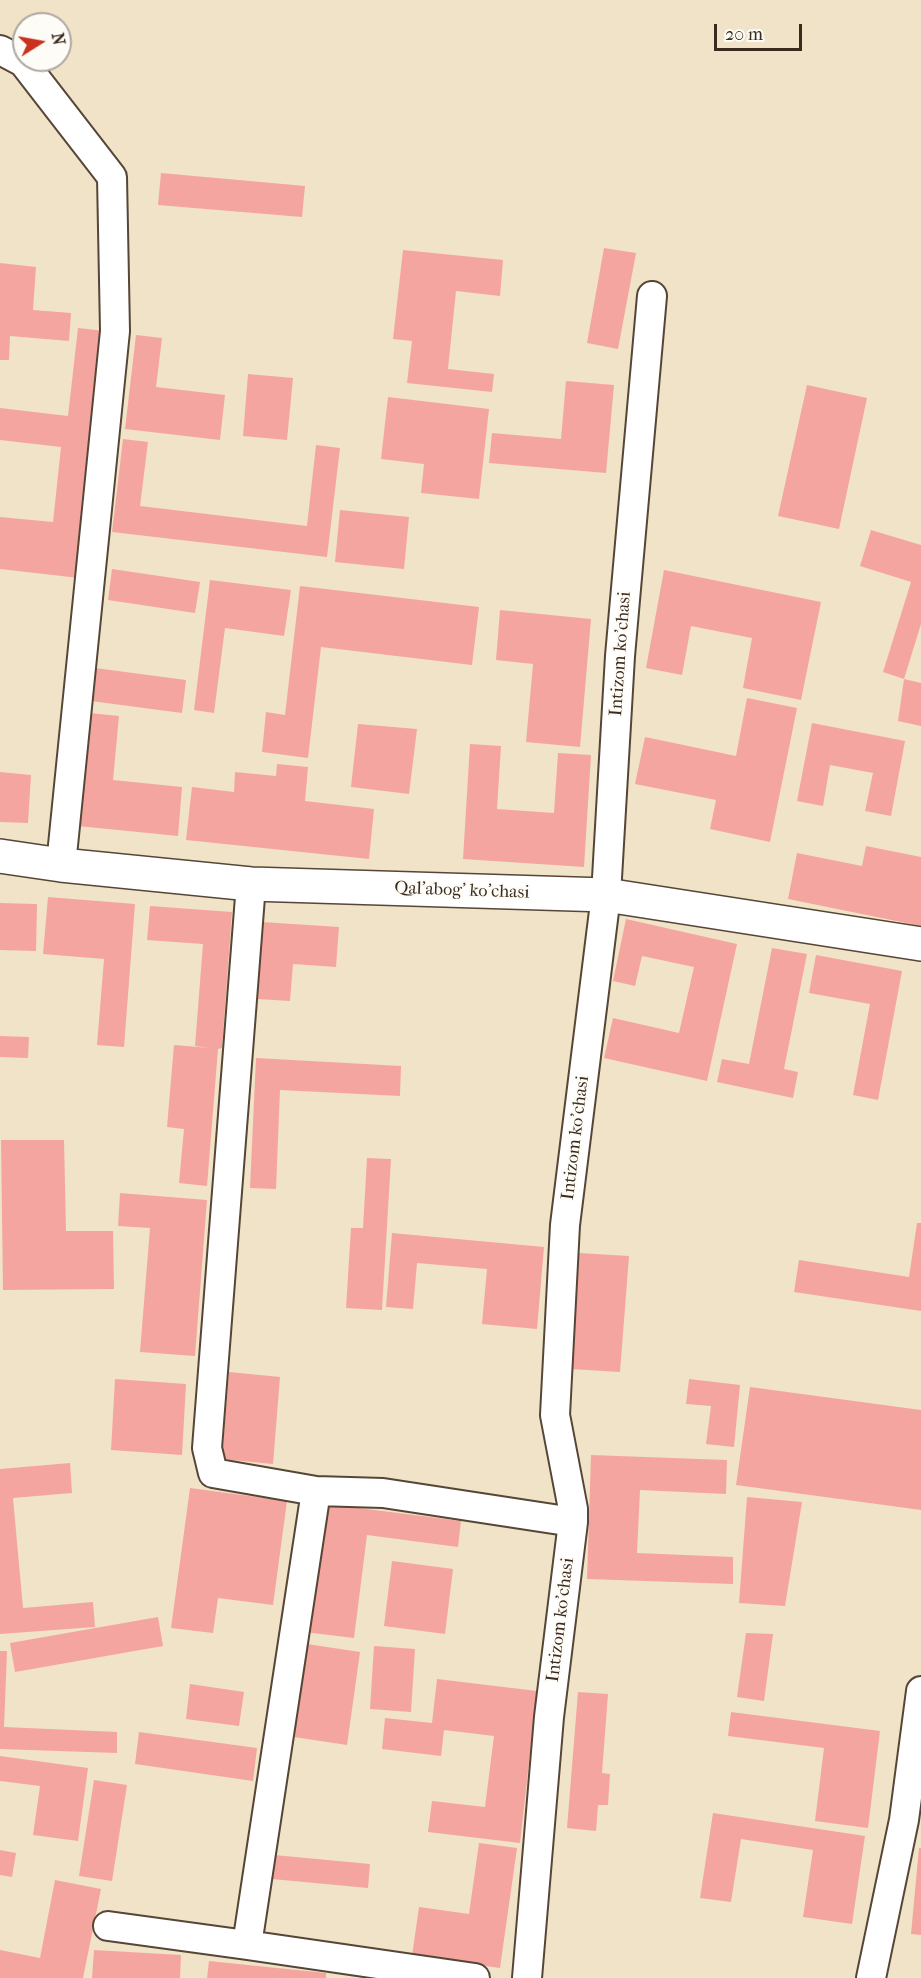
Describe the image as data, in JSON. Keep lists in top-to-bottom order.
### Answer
{
  "streets": {
    "street": ["Intizom ko'chasi", "Qal'abog' ko'chasi"]
  },
  "crossings": [
    ["Intizom ko'chasi", "Qal'abog' ko'chasi"]
  ],
  "scale_bar": "20 m",
  "north": "right"
}
